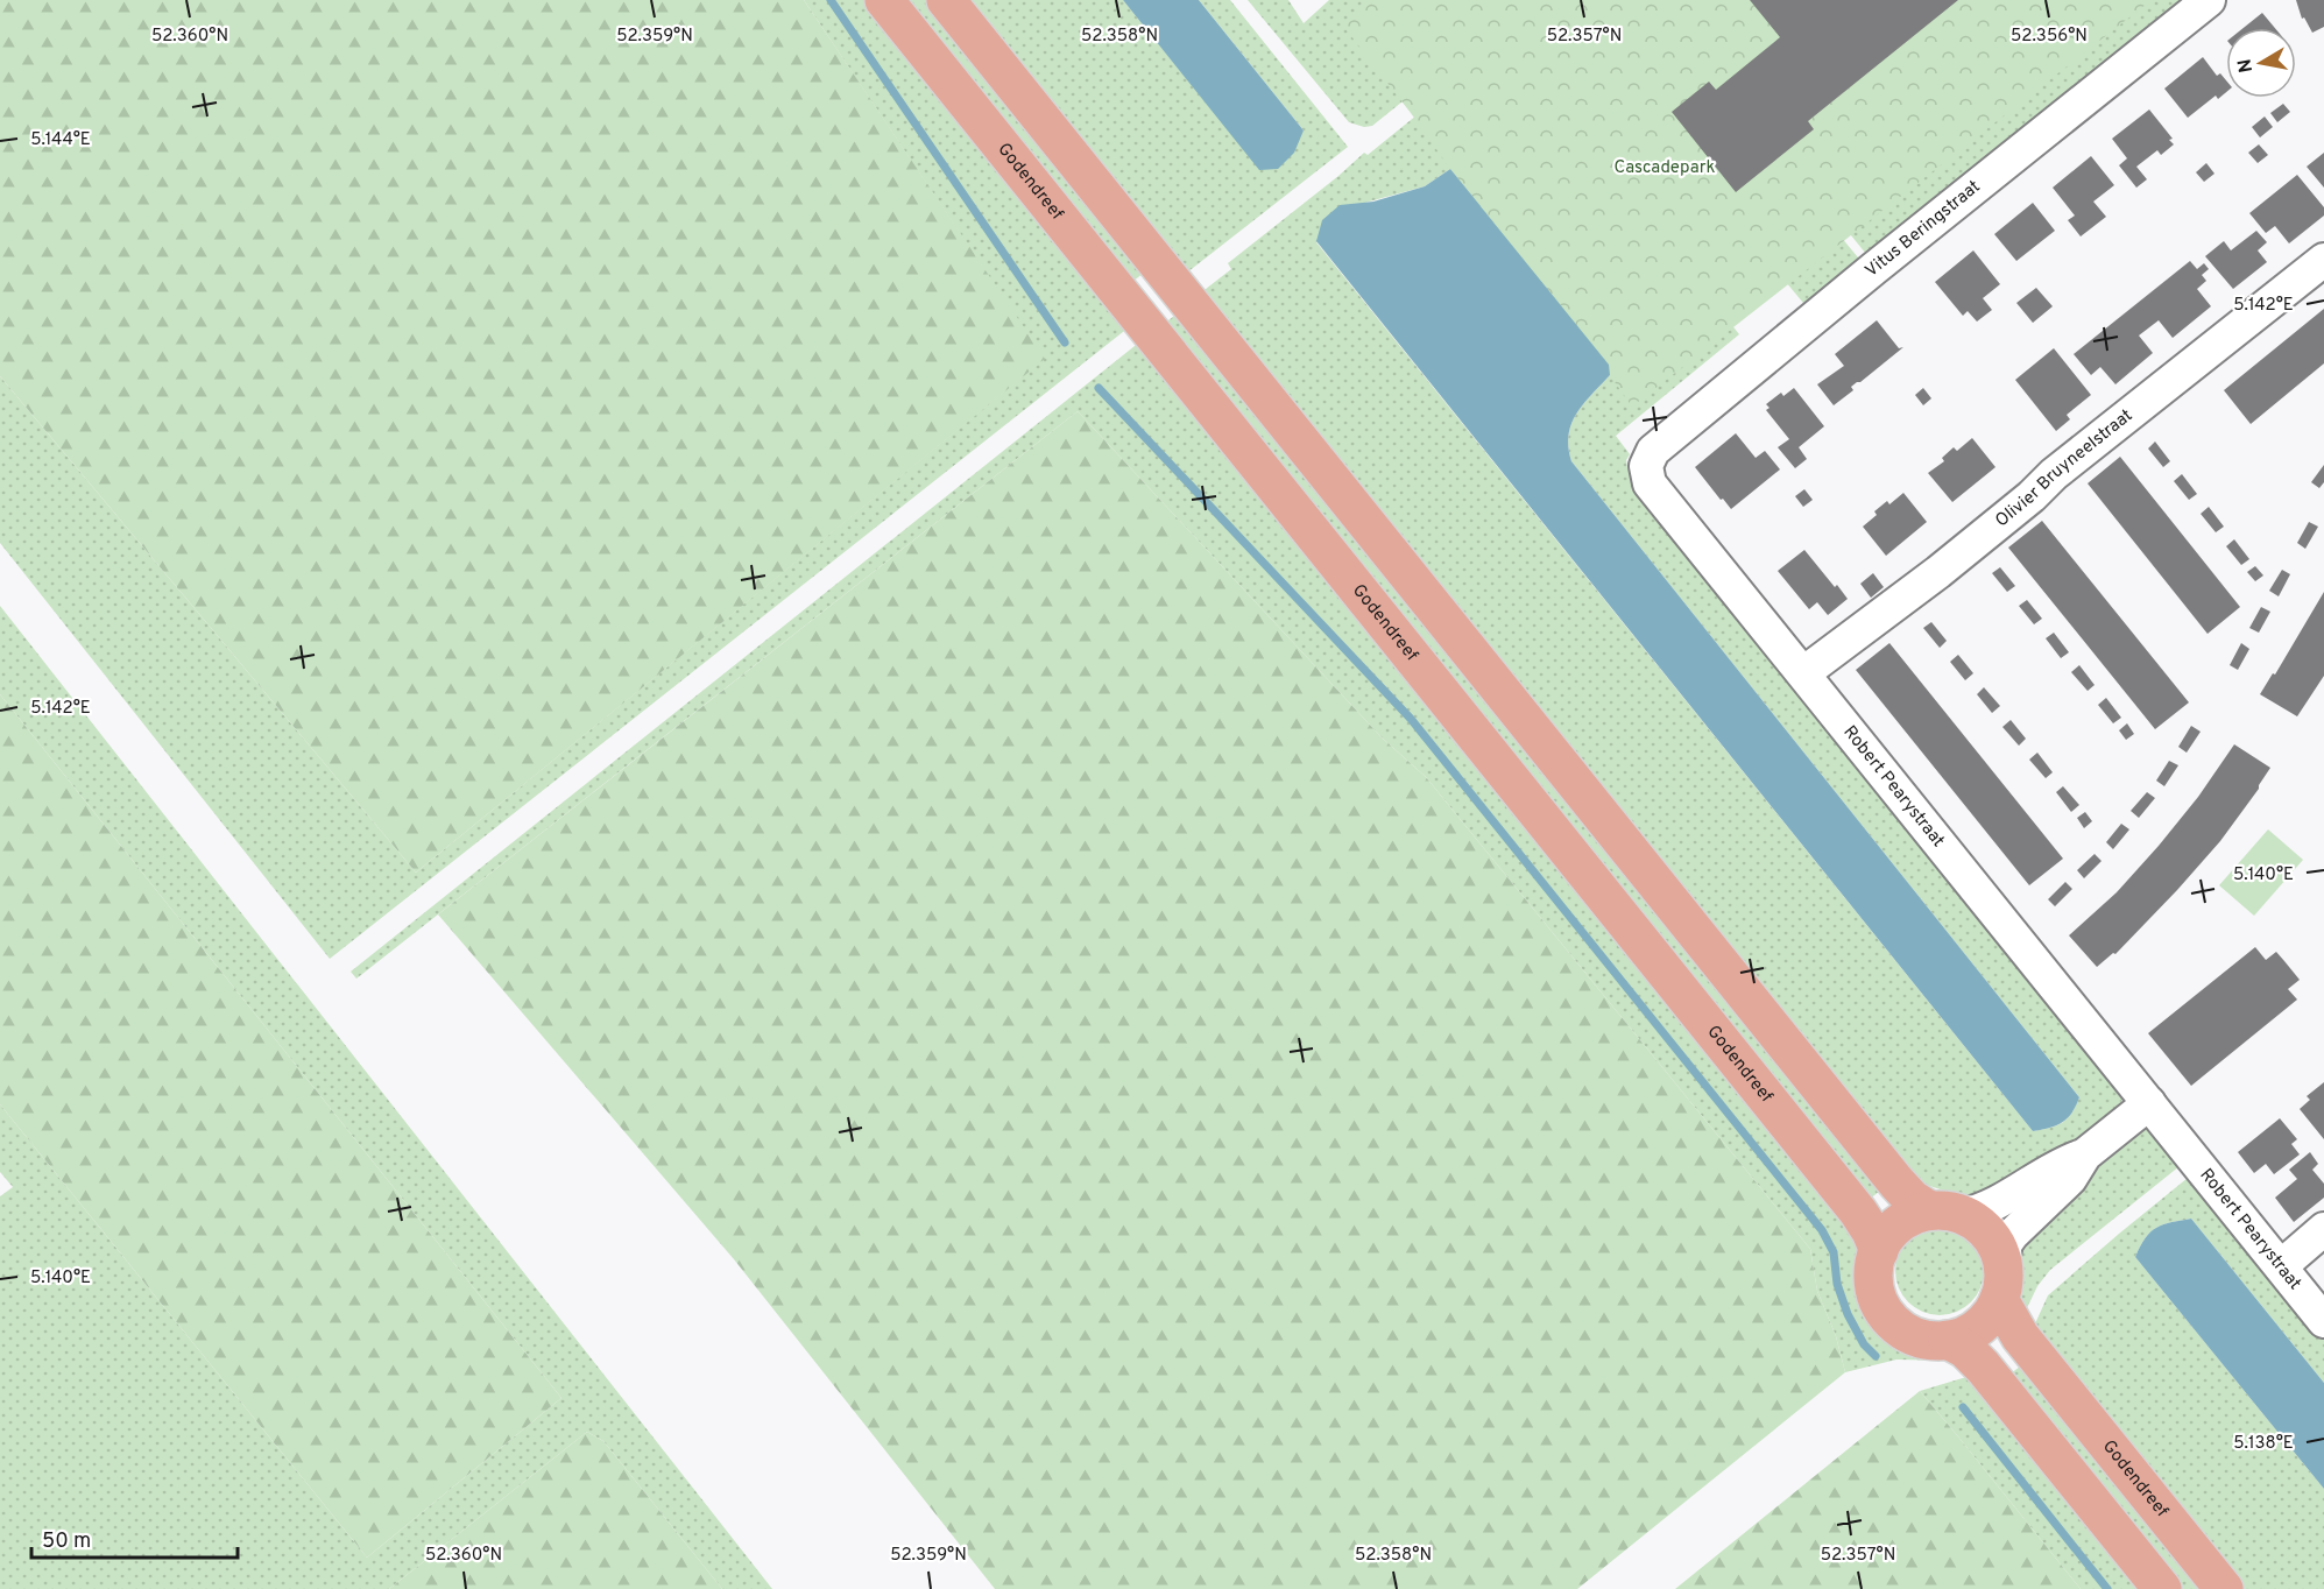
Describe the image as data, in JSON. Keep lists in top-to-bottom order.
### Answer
{
  "streets": {
    "main road": ["Godendreef"],
    "street": ["Vitus Beringstraat", "Olivier Bruyneelstraat", "Robert Pearystraat"]
  },
  "crossings": [
    ["Vitus Beringstraat", "Robert Pearystraat"],
    ["Olivier Bruyneelstraat", "Robert Pearystraat"]
  ],
  "parks": ["Cascadepark"],
  "scale_bar": "50 m",
  "north": "left",
  "coordinates": [
    "52.360°N",
    "52.359°N",
    "52.358°N",
    "52.357°N",
    "52.356°N",
    "5.144°E",
    "5.142°E",
    "5.140°E",
    "5.138°E"
  ]
}
